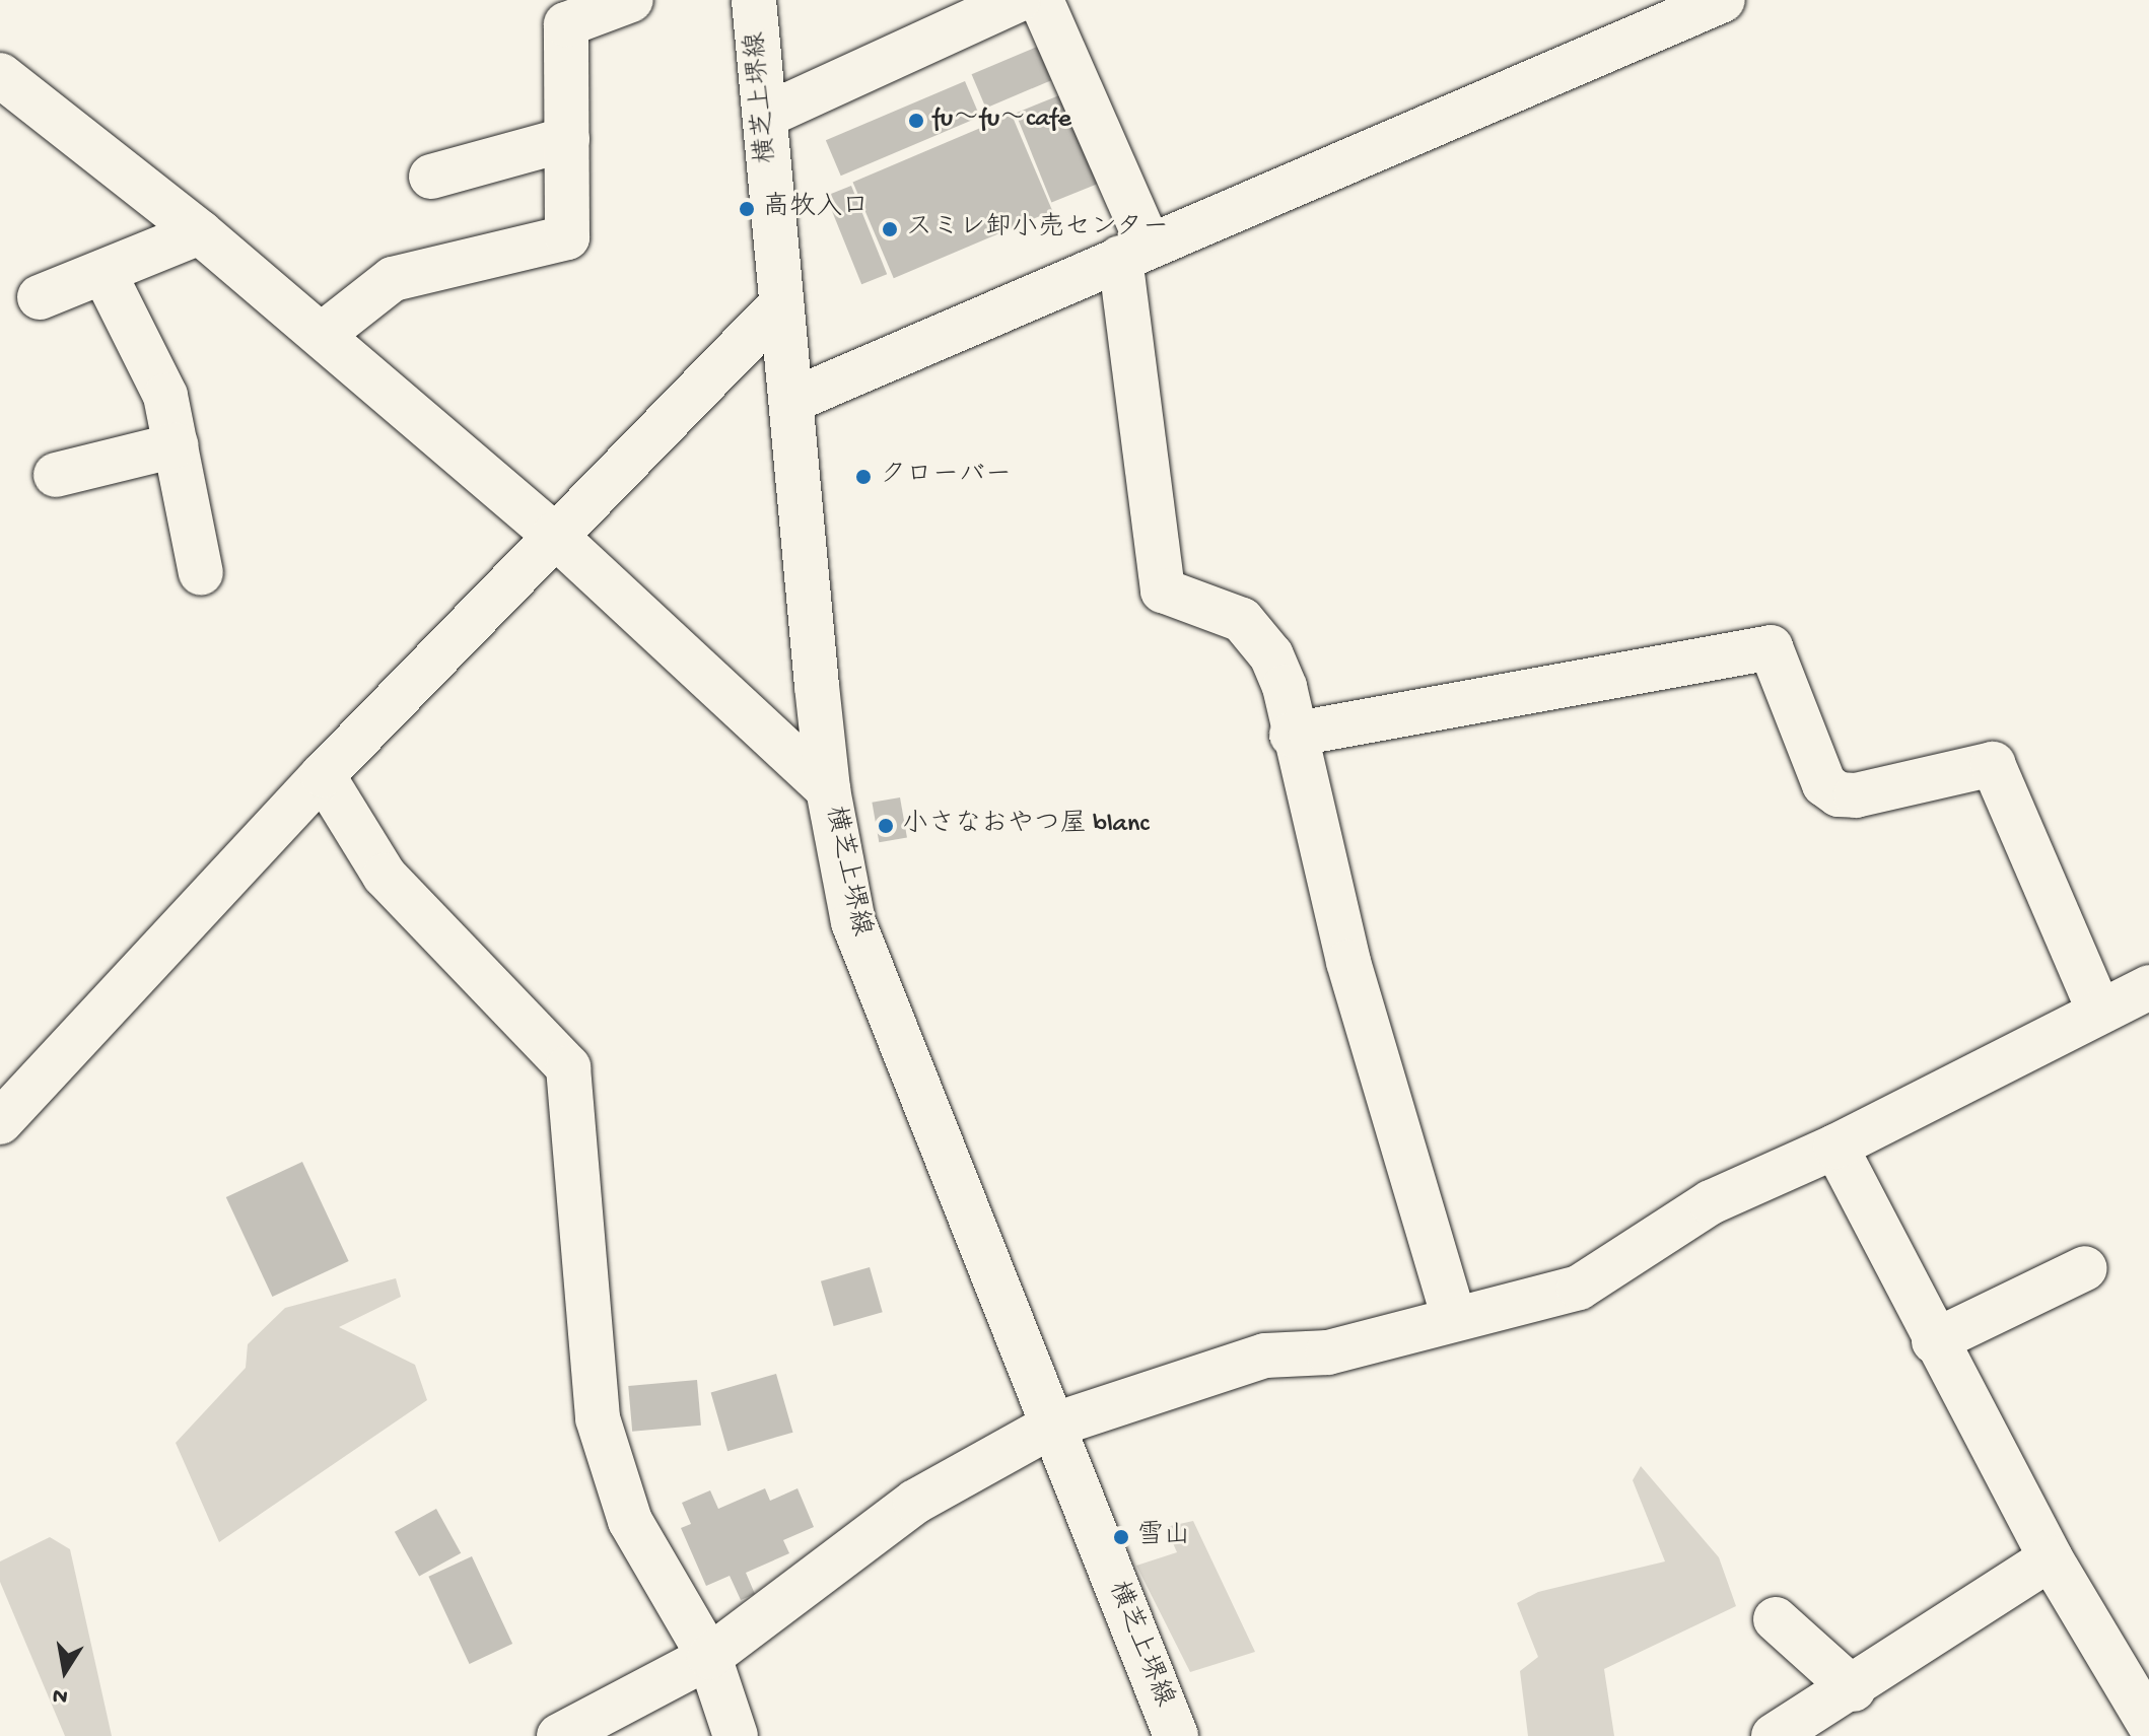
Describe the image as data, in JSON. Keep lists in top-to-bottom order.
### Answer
{
  "streets": {
    "street": ["横芝上堺線"]
  },
  "places": [
    "fu～fu～cafe",
    "高牧入口",
    "スミレ卸小売センター",
    "クローバー",
    "小さなおやつ屋 blanc",
    "雪山"
  ],
  "north": "bottom"
}
